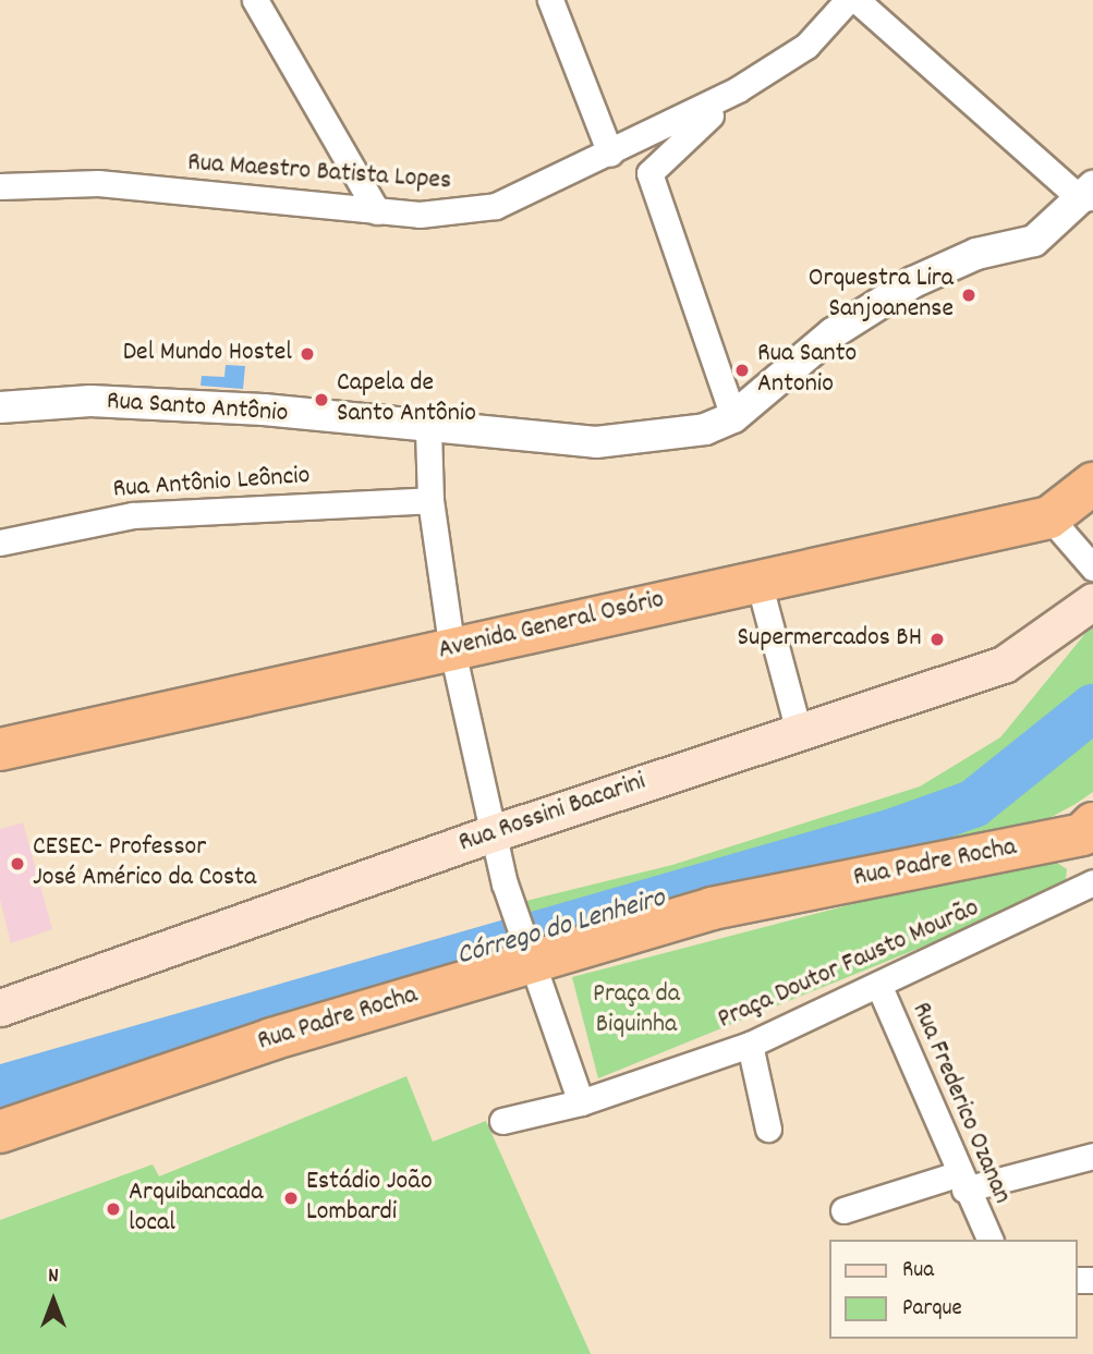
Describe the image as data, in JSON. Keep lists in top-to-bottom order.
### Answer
{
  "streets": {
    "highway": ["Avenida General Osório", "Rua Padre Rocha"],
    "main road": ["Rua Rossini Bacarini"],
    "street": [
      "Rua Maestro Batista Lopes",
      "Rua Santo Antônio",
      "Rua Antônio Leôncio",
      "Praça Doutor Fausto Mourão",
      "Rua Frederico Ozanan"
    ]
  },
  "crossings": [
    ["Praça Doutor Fausto Mourão", "Rua Frederico Ozanan"]
  ],
  "water": ["Córrego do Lenheiro"],
  "parks": ["Praça da Biquinha"],
  "places": [
    "Orquestra Lira Sanjoanense",
    "Del Mundo Hostel",
    "Rua Santo Antonio",
    "Capela de Santo Antônio",
    "Supermercados BH",
    "CESEC- Professor José Américo da Costa",
    "Estádio João Lombardi",
    "Arquibancada local"
  ],
  "legend": ["Rua", "Parque"],
  "north": "top"
}
